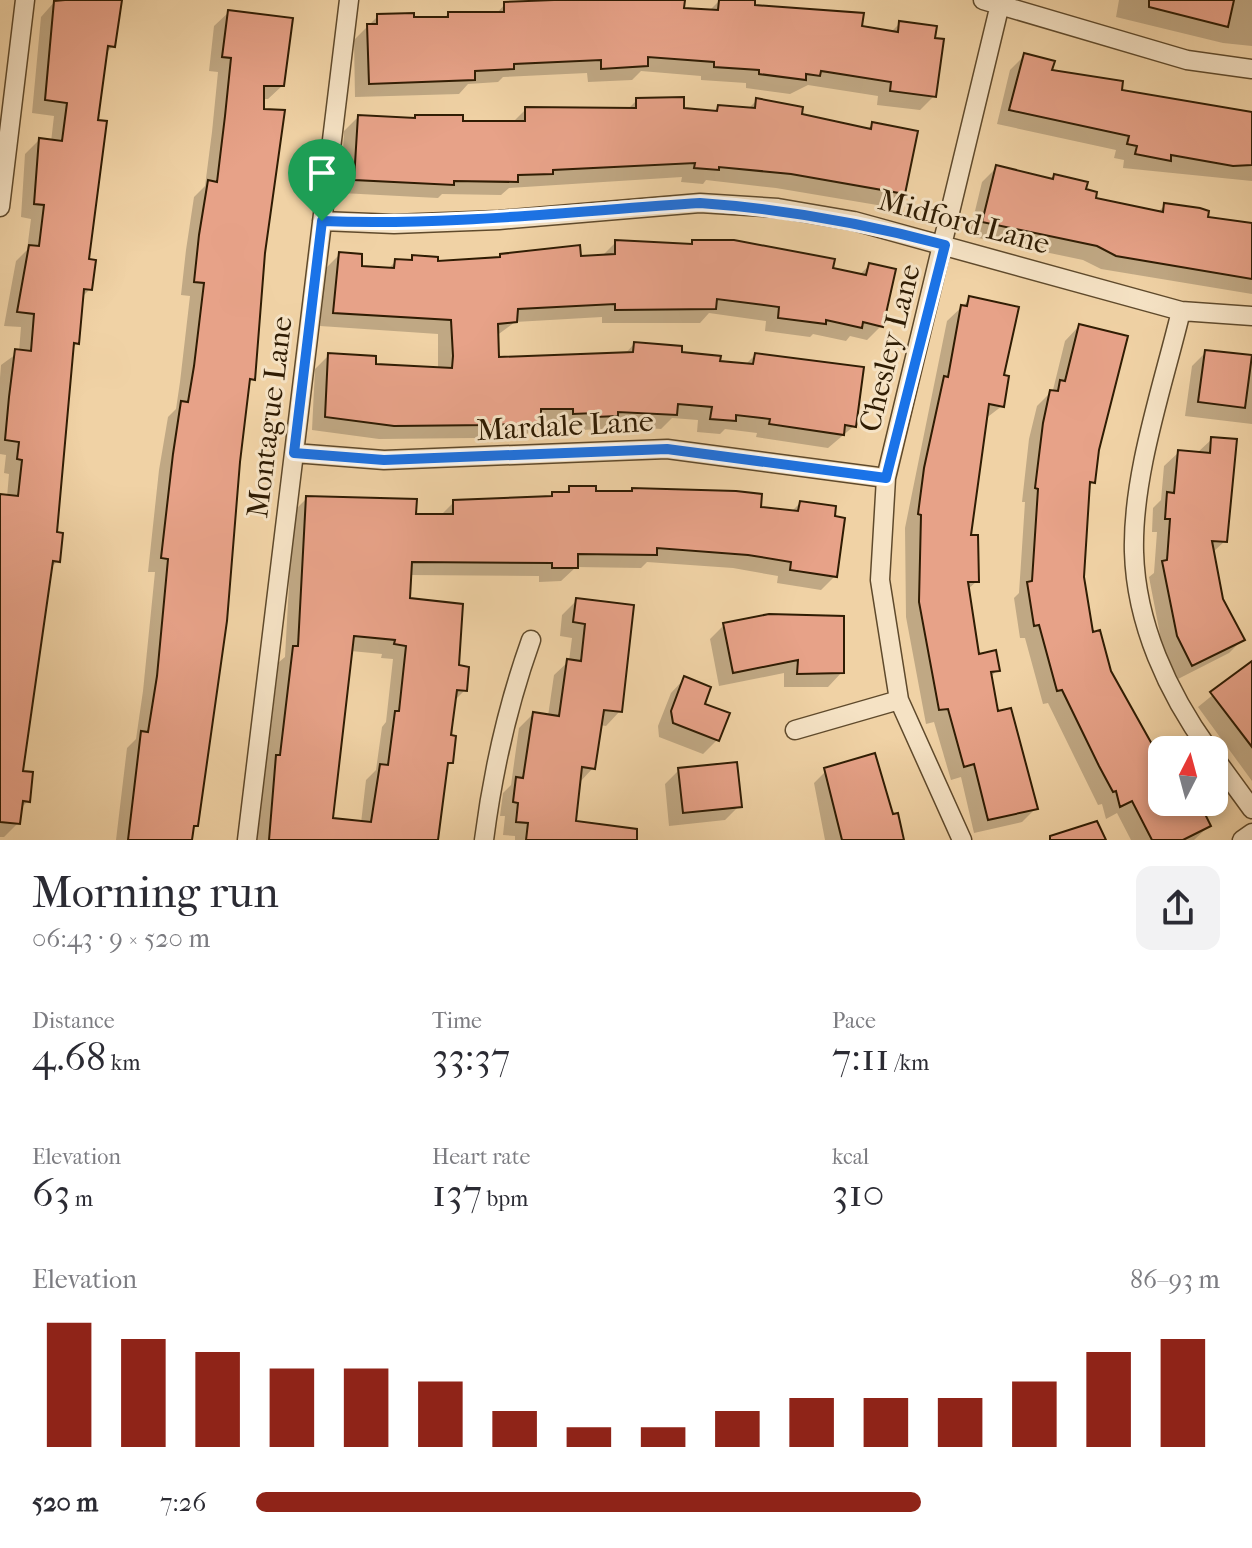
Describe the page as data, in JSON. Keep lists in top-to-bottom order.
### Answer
{
  "streets": {
    "street": [
      "Midford Lane",
      "Chesley Lane",
      "Montague Lane",
      "Mardale Lane"
    ]
  },
  "crossings": [
    ["Midford Lane", "Chesley Lane"],
    ["Midford Lane", "Montague Lane"],
    ["Chesley Lane", "Mardale Lane"],
    ["Montague Lane", "Mardale Lane"]
  ],
  "north": "top",
  "page": {
    "heading": ["Morning run", "06:43 · 9 × 520 m"],
    "stats": [
      ["Distance", "4.68 km"],
      ["Time", "33:37"],
      ["Pace", "7:11 /km"],
      ["Elevation", "63 m"],
      ["Heart rate", "137 bpm"],
      ["kcal", "310"]
    ],
    "chart": ["Elevation", "86–93 m"],
    "list": [
      {
        "name": "520 m",
        "note": "7:26"
      }
    ]
  }
}
